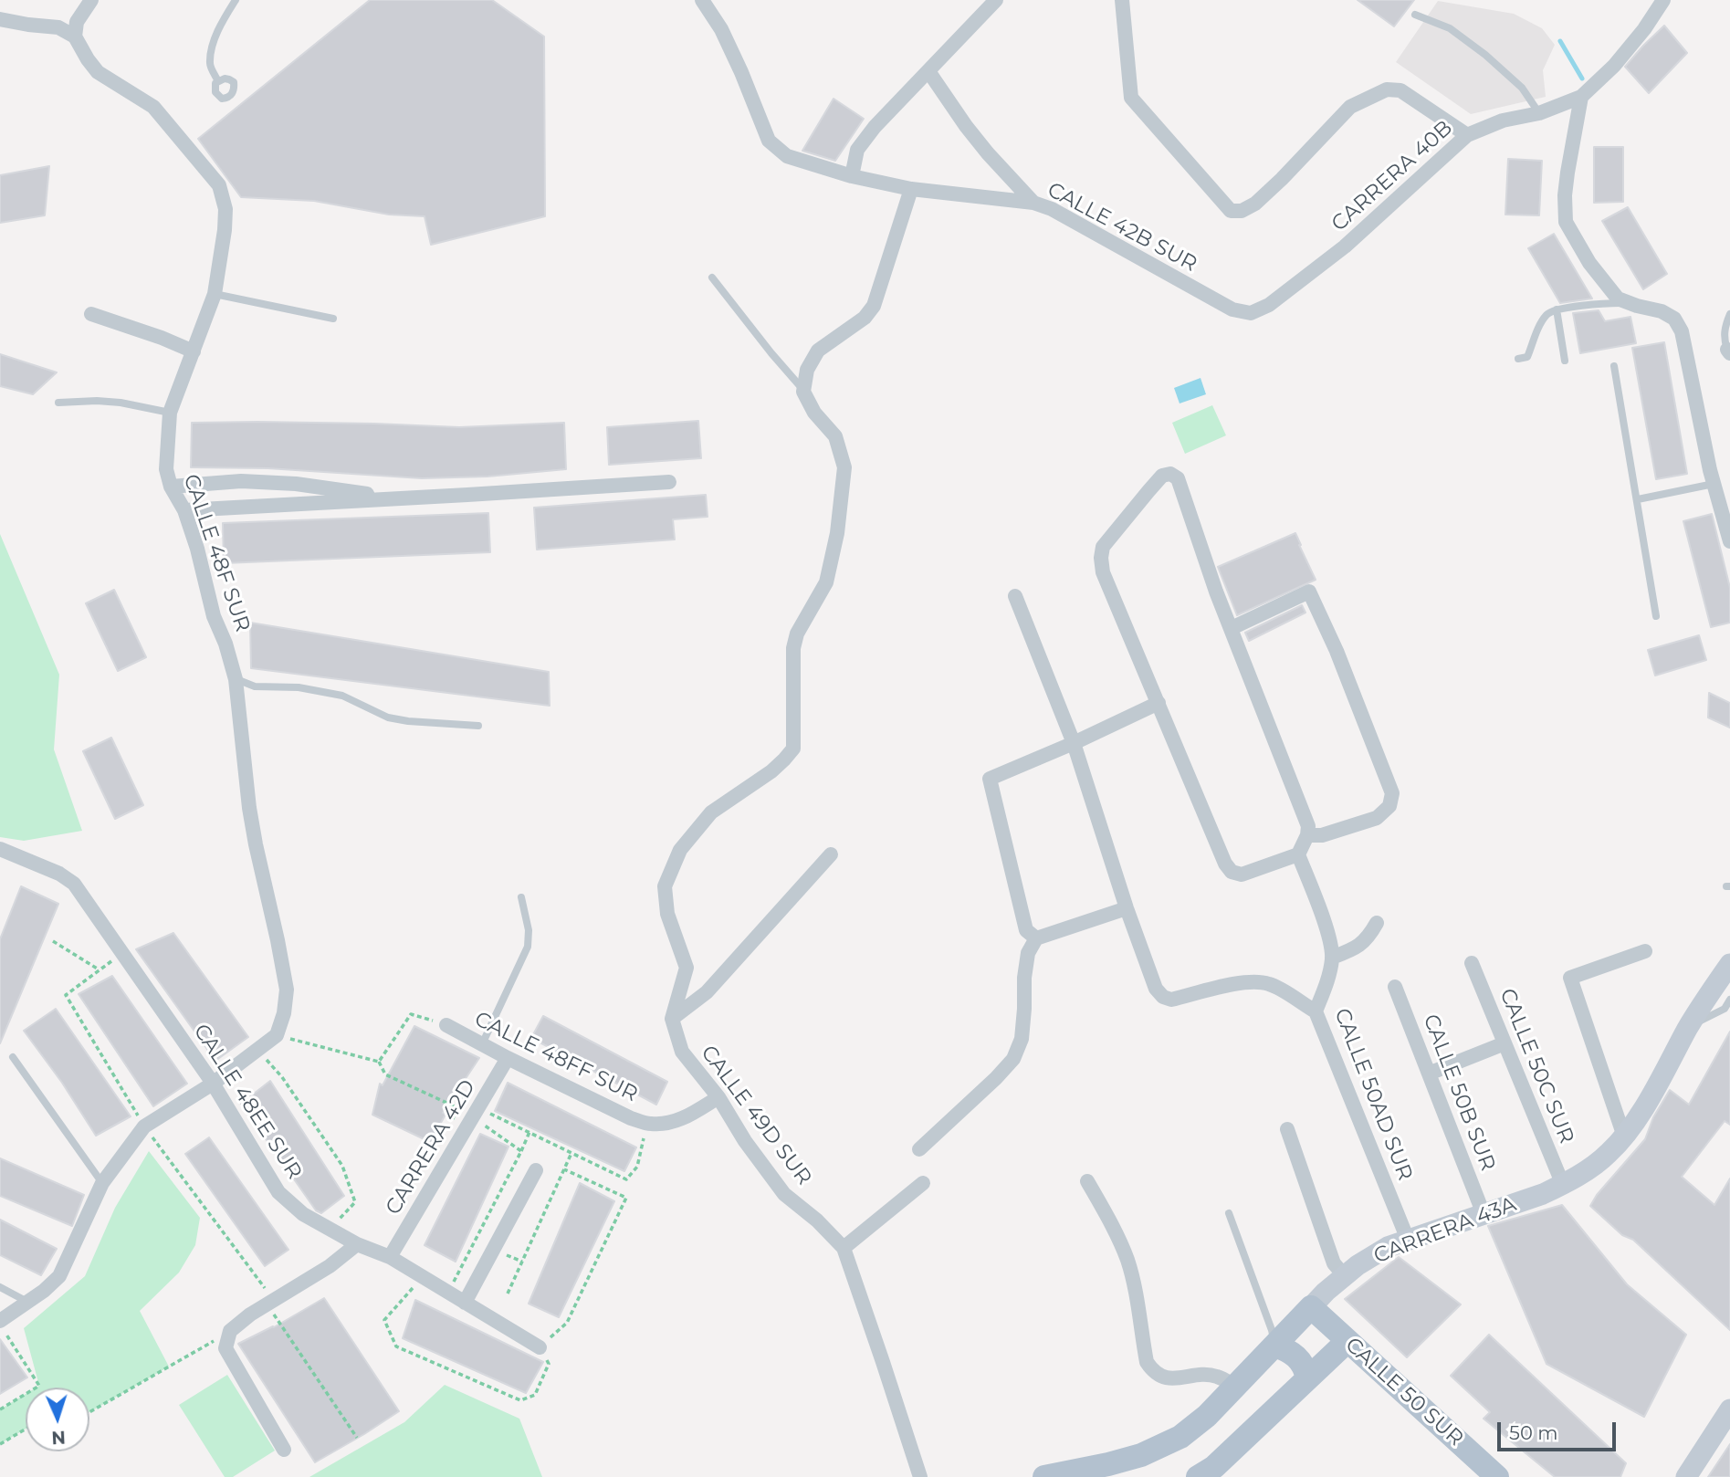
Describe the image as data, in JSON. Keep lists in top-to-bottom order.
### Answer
{
  "streets": {
    "main road": ["CARRERA 43A", "CALLE 50 SUR"],
    "street": [
      "CARRERA 40B",
      "CALLE 42B SUR",
      "CALLE 48F SUR",
      "CALLE 48FF SUR",
      "CALLE 50C SUR",
      "CALLE 50B SUR",
      "CALLE 50AD SUR",
      "CALLE 48EE SUR",
      "CALLE 49D SUR",
      "CARRERA 42D"
    ]
  },
  "crossings": [
    ["CARRERA 40B", "CALLE 42B SUR"],
    ["CALLE 48FF SUR", "CALLE 49D SUR"],
    ["CALLE 48FF SUR", "CARRERA 42D"],
    ["CALLE 50C SUR", "CARRERA 43A"],
    ["CALLE 50B SUR", "CARRERA 43A"],
    ["CALLE 50AD SUR", "CARRERA 43A"],
    ["CALLE 48EE SUR", "CARRERA 42D"],
    ["CARRERA 43A", "CALLE 50 SUR"]
  ],
  "scale_bar": "50 m",
  "north": "bottom"
}
